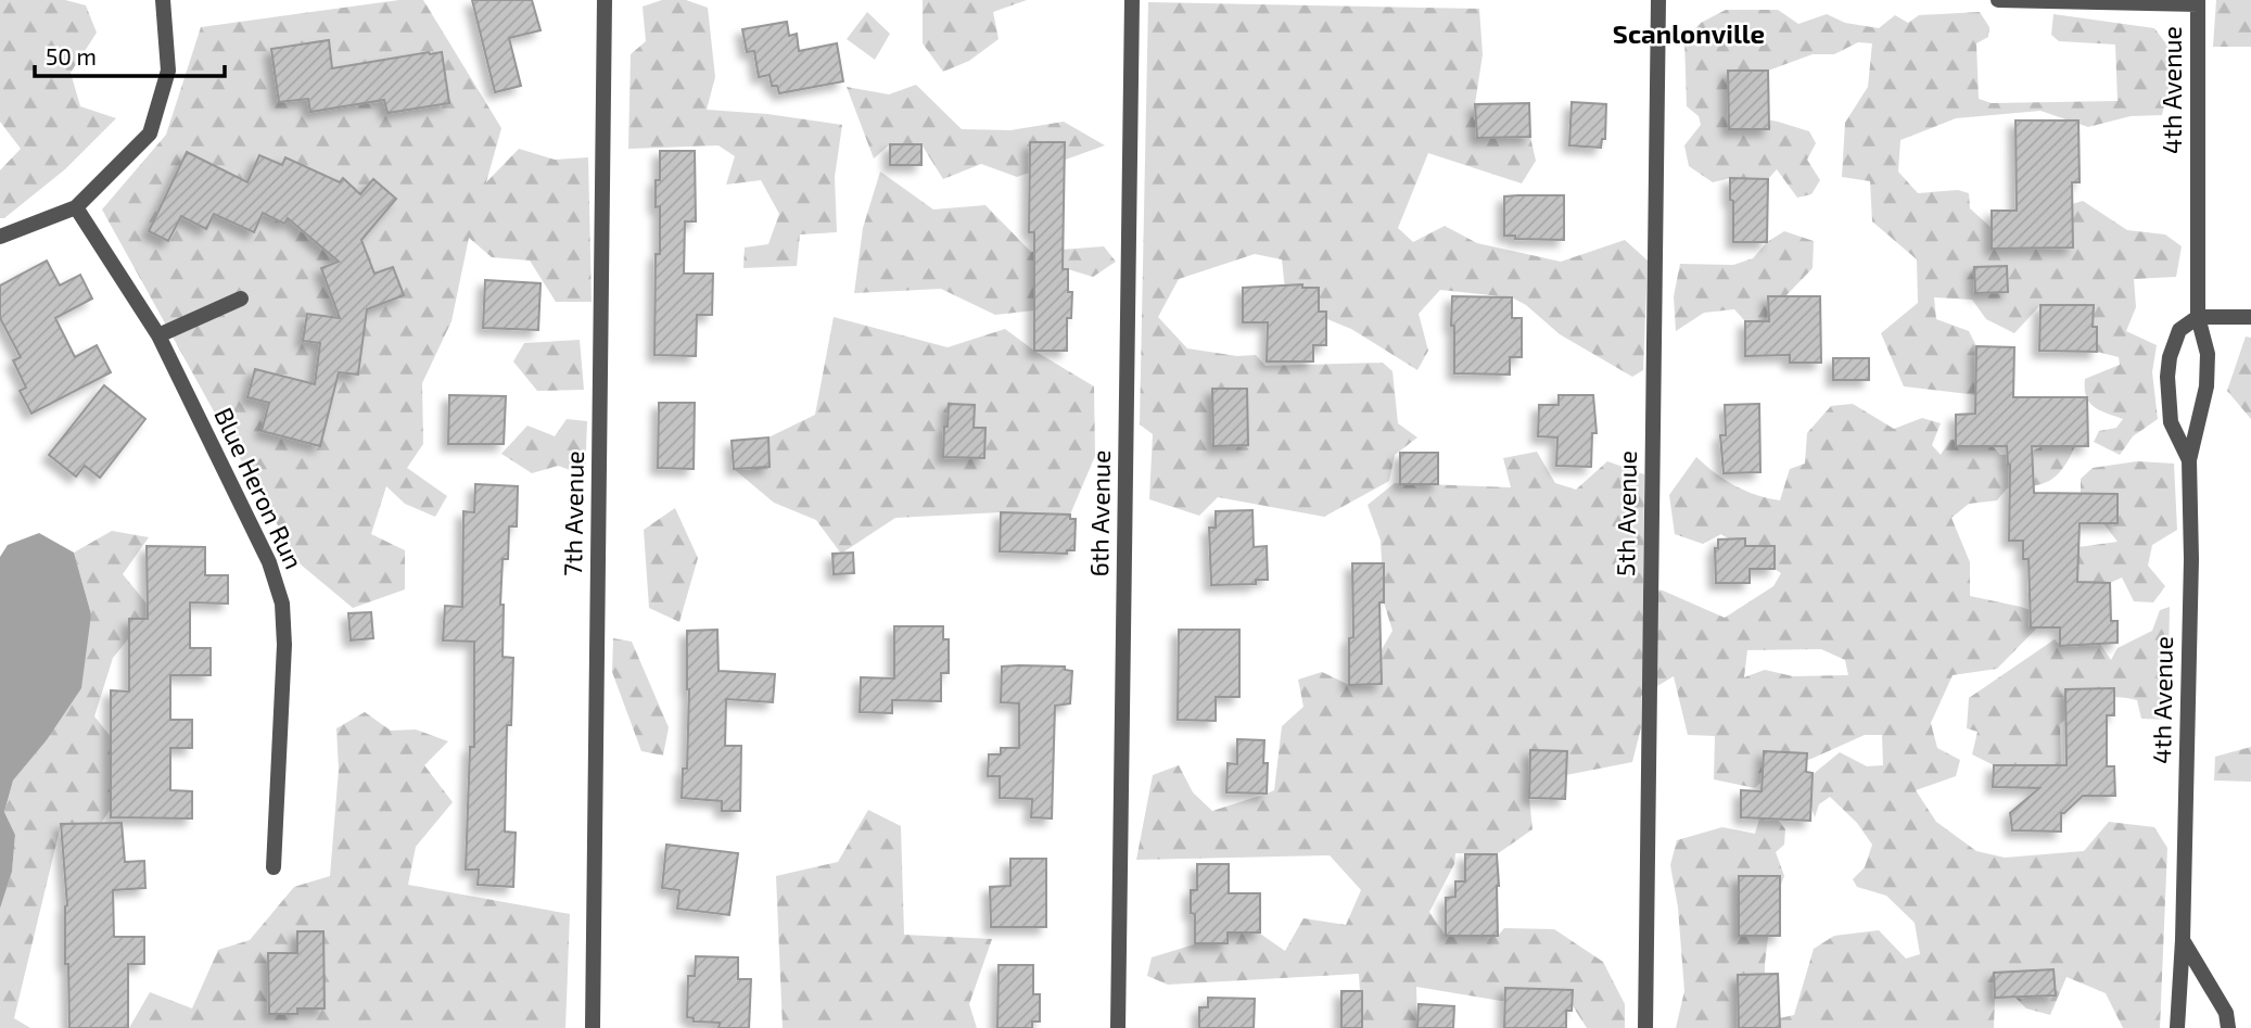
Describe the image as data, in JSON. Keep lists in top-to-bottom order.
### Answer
{
  "streets": {
    "street": [
      "4th Avenue",
      "Blue Heron Run",
      "7th Avenue",
      "6th Avenue",
      "5th Avenue"
    ]
  },
  "districts": ["Scanlonville"],
  "scale_bar": "50 m"
}
